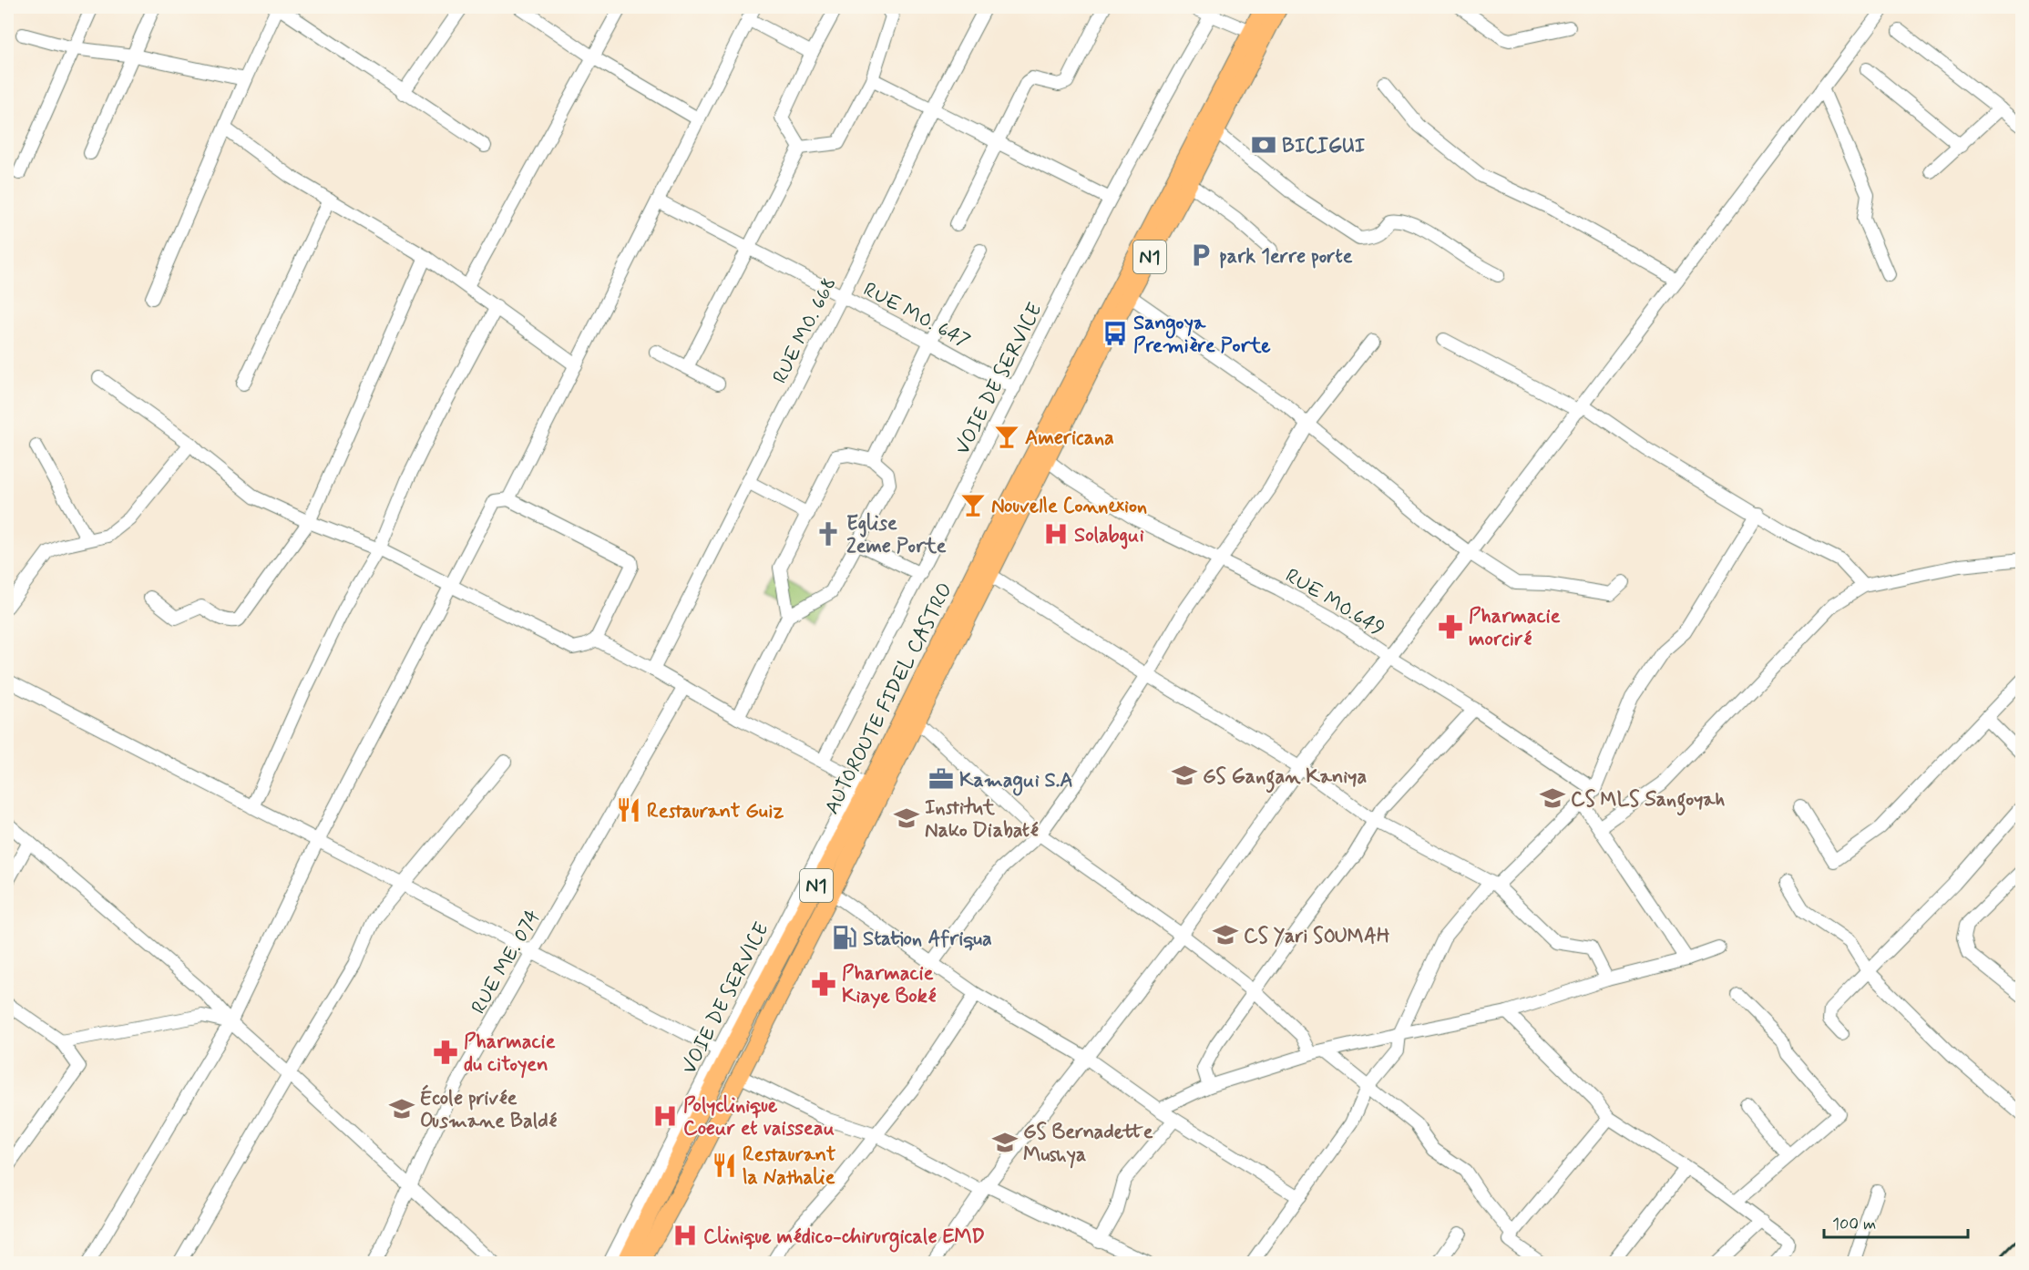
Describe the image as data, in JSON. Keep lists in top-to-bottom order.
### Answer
{
  "streets": {
    "highway": ["N1", "AUTOROUTE FIDEL CASTRO"],
    "street": [
      "RUE MO. 647",
      "RUE MO. 668",
      "VOIE DE SERVICE",
      "RUE MO.649",
      "RUE ME. 074"
    ]
  },
  "crossings": [
    ["RUE MO. 647", "RUE MO. 668"],
    ["RUE MO. 647", "VOIE DE SERVICE"],
    ["VOIE DE SERVICE", "AUTOROUTE FIDEL CASTRO"],
    ["RUE MO.649", "AUTOROUTE FIDEL CASTRO"]
  ],
  "places": {
    "bank": ["BICIGUI"],
    "parking": ["park 1erre porte"],
    "bus stop": ["Sangoya Première Porte"],
    "bar": ["Americana", "Nouvelle Connexion"],
    "church": ["Eglise 2eme Porte"],
    "hospital": ["Solabgui", "Polyclinique Coeur et vaisseau", "Clinique médico-chirurgicale EMD"],
    "pharmacy": ["Pharmacie morciré", "Pharmacie Kiaye Boké", "Pharmacie du citoyen"],
    "school or university": [
      "GS Gangan Kaniya",
      "CS MLS Sangoyah",
      "Institut Nako Diabaté",
      "CS Yari SOUMAH",
      "École privée Ousmane Baldé",
      "GS Bernadette Mushya"
    ],
    "office": ["Kamagui S.A"],
    "restaurant": ["Restaurant Guiz", "Restaurant la Nathalie"],
    "fuel station": ["Station Afriqua"]
  },
  "scale_bar": "100 m"
}
